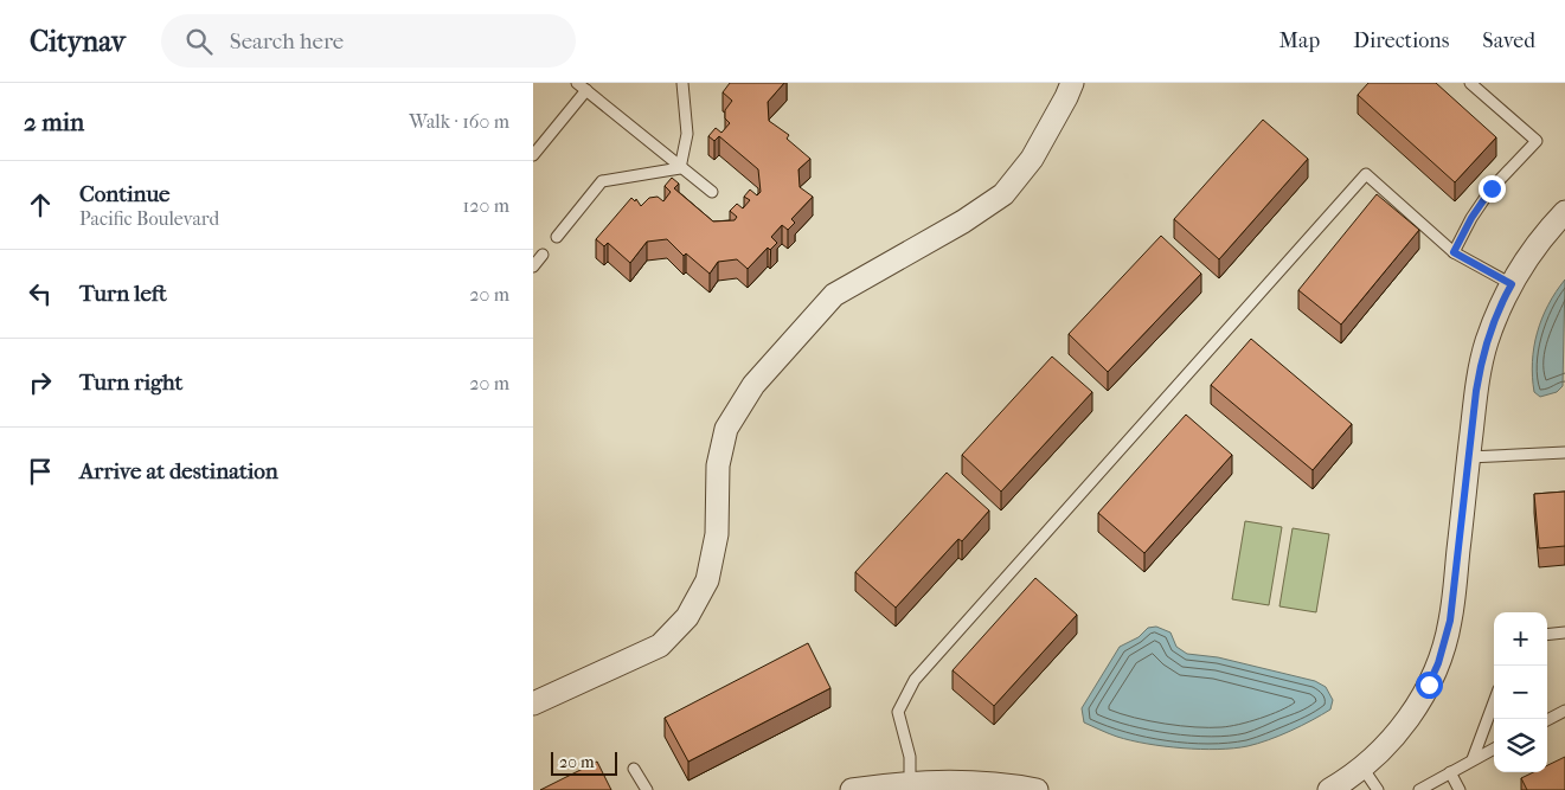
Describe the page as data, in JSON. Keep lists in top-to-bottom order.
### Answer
{
  "scale_bar": "20 m",
  "page": {
    "header": "Citynav",
    "search": "Search here",
    "nav": ["Map", "Directions", "Saved"],
    "heading": ["2 min", "Walk · 160 m"],
    "list": [
      ["Continue", "Pacific Boulevard", "120 m"],
      ["Turn left", "20 m"],
      ["Turn right", "20 m"],
      "Arrive at destination"
    ],
    "map_buttons": ["+", "−"],
    "scale": "20 m"
  }
}
